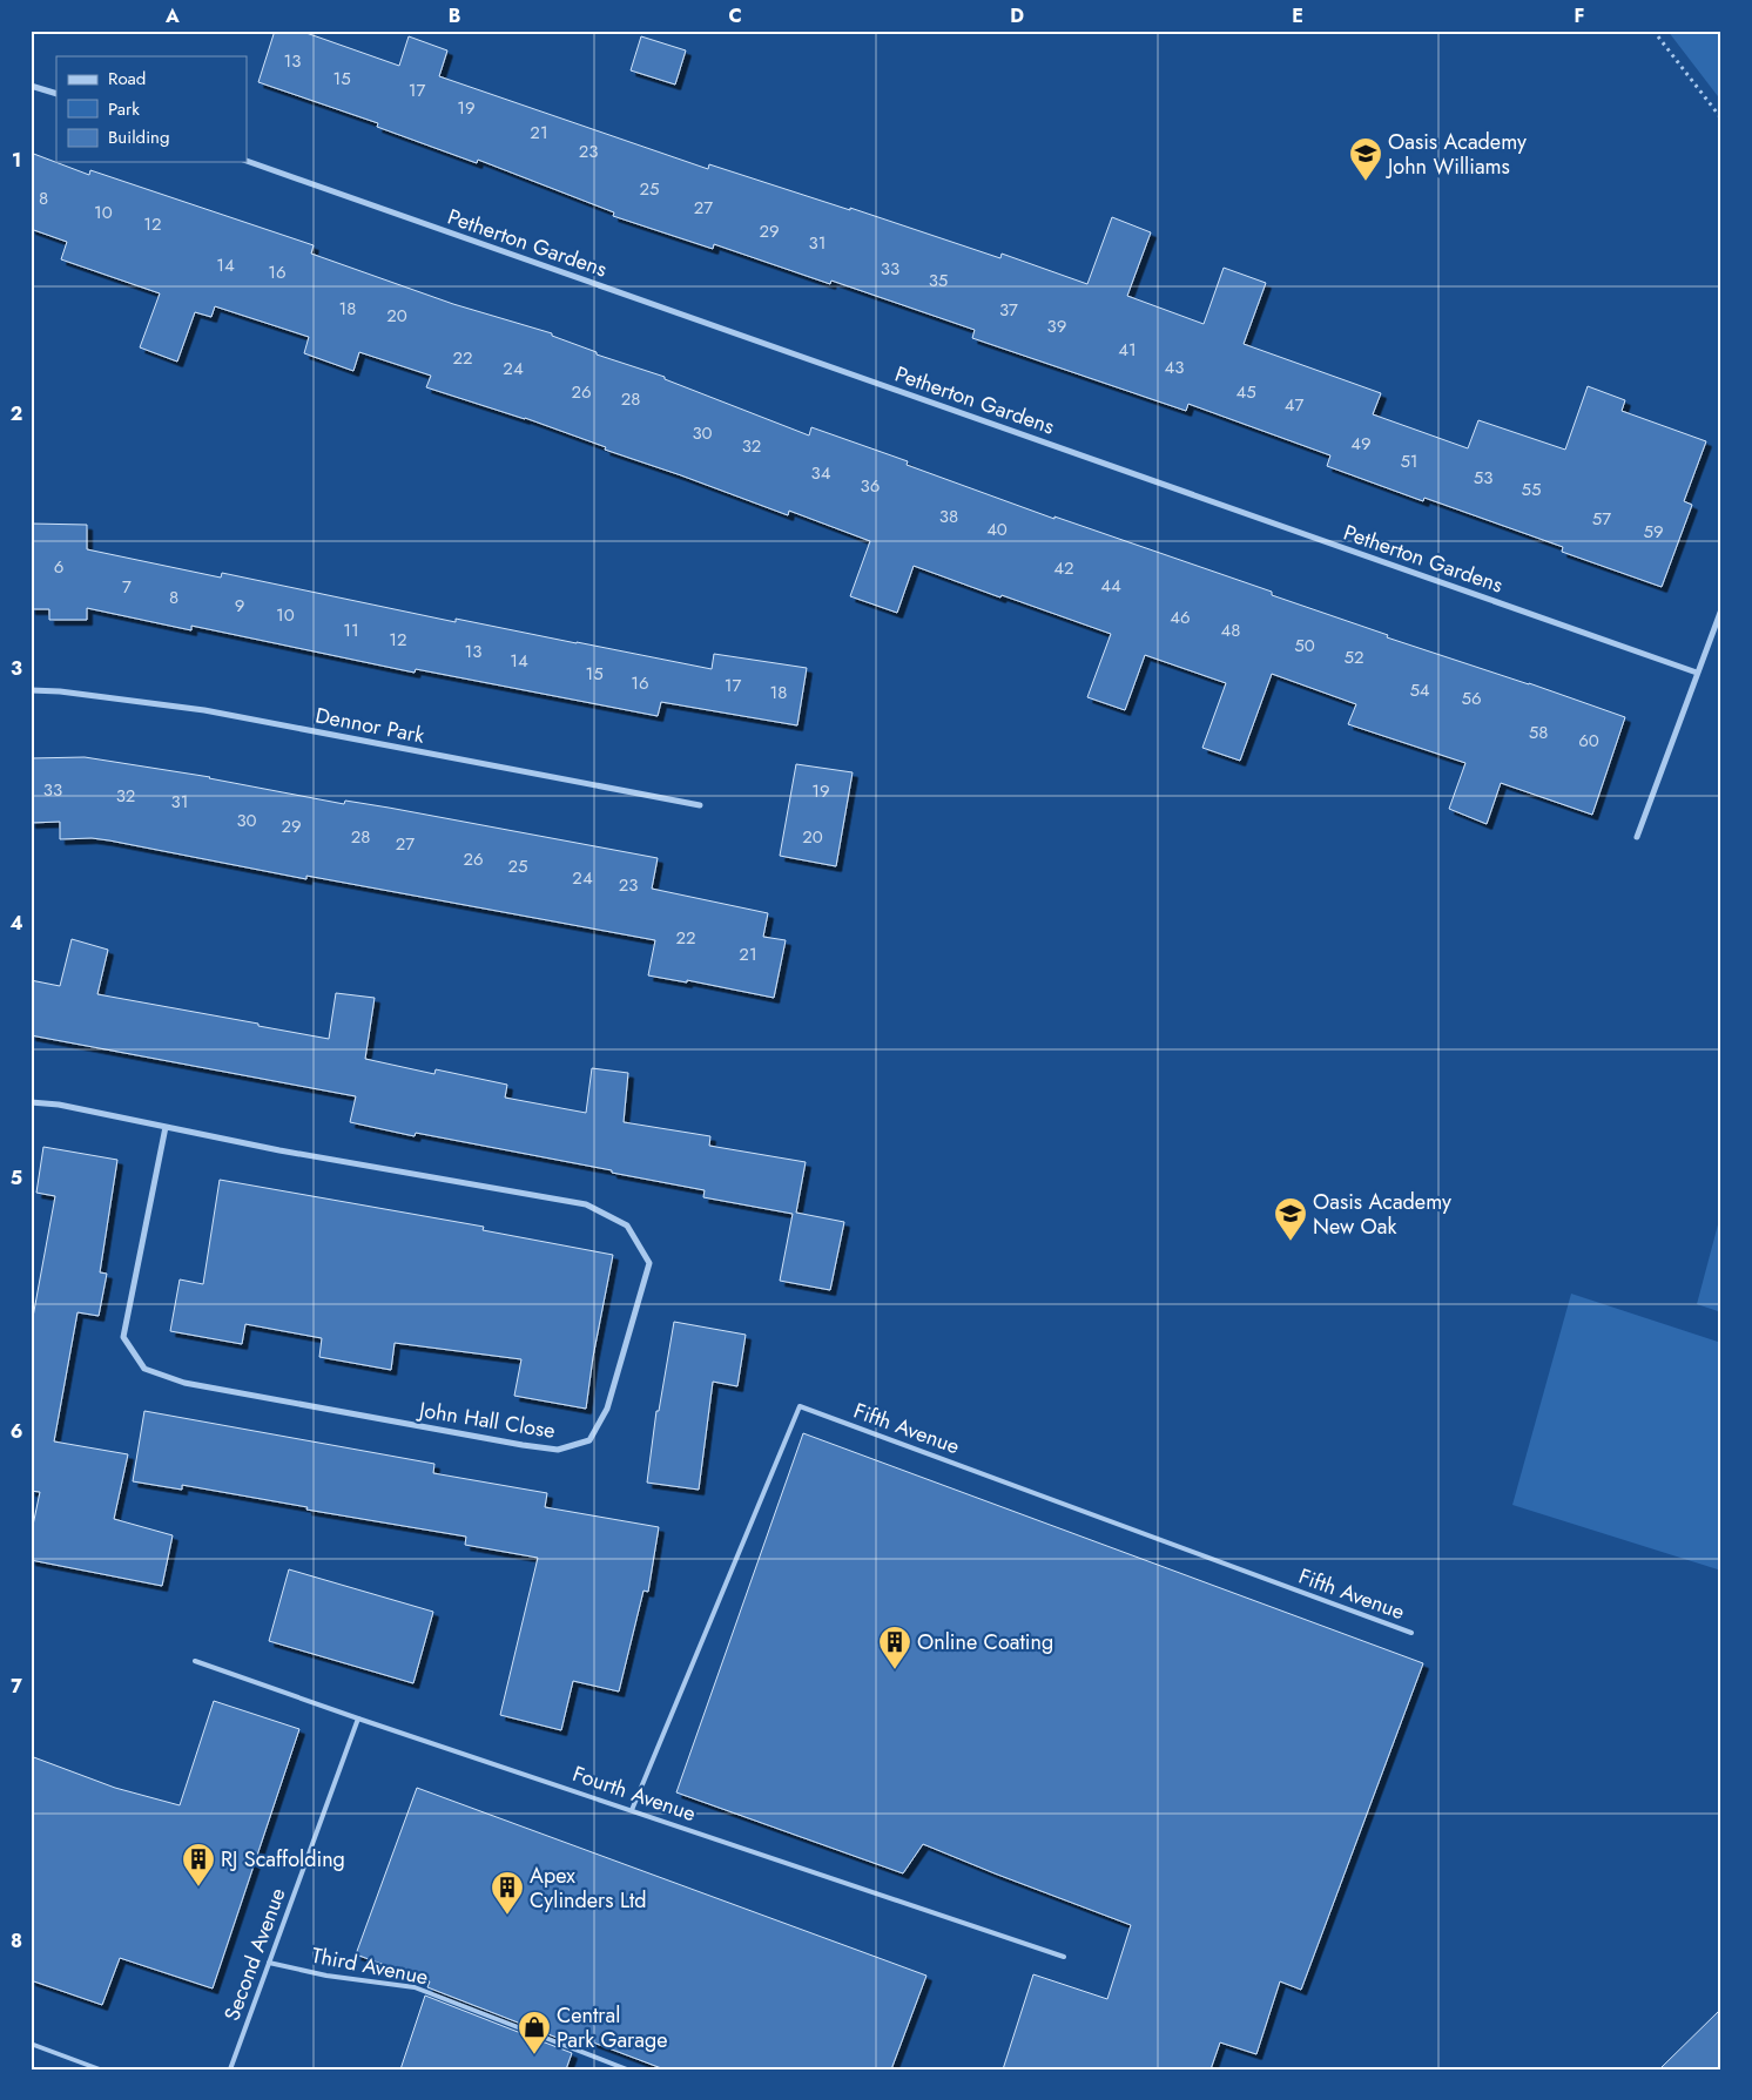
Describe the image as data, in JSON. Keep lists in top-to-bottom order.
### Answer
{
  "streets": {
    "street": ["Petherton Gardens", "Dennor Park", "John Hall Close"],
    "lane": [
      "Fifth Avenue",
      "Fourth Avenue",
      "Second Avenue",
      "Third Avenue"
    ]
  },
  "crossings": [
    ["Fifth Avenue", "Fourth Avenue"],
    ["Fourth Avenue", "Second Avenue"],
    ["Second Avenue", "Third Avenue"]
  ],
  "places": {
    "school or university": ["Oasis Academy John Williams", "Oasis Academy New Oak"],
    "building": ["Online Coating", "RJ Scaffolding", "Apex Cylinders Ltd"],
    "shop": ["Central Park Garage"]
  },
  "house_numbers": [
    "13",
    "15",
    "17",
    "19",
    "21",
    "23",
    "25",
    "8",
    "27",
    "10",
    "12",
    "29",
    "31",
    "14",
    "33",
    "16",
    "35",
    "18",
    "37",
    "20",
    "39",
    "41",
    "22",
    "43",
    "24",
    "26",
    "45",
    "28",
    "47",
    "30",
    "49",
    "32",
    "51",
    "34",
    "53",
    "36",
    "55",
    "38",
    "57",
    "40",
    "59",
    "6",
    "42",
    "44",
    "7",
    "8",
    "9",
    "10",
    "46",
    "11",
    "48",
    "12",
    "50",
    "13",
    "52",
    "14",
    "15",
    "16",
    "17",
    "54",
    "18",
    "56",
    "58",
    "60",
    "33",
    "19",
    "32",
    "31",
    "30",
    "29",
    "28",
    "20",
    "27",
    "26",
    "25",
    "24",
    "23",
    "22",
    "21"
  ],
  "legend": ["Road", "Park", "Building"],
  "grid": {
    "columns": [
      "A",
      "B",
      "C",
      "D",
      "E",
      "F"
    ],
    "rows": [
      "1",
      "2",
      "3",
      "4",
      "5",
      "6",
      "7",
      "8"
    ]
  }
}
